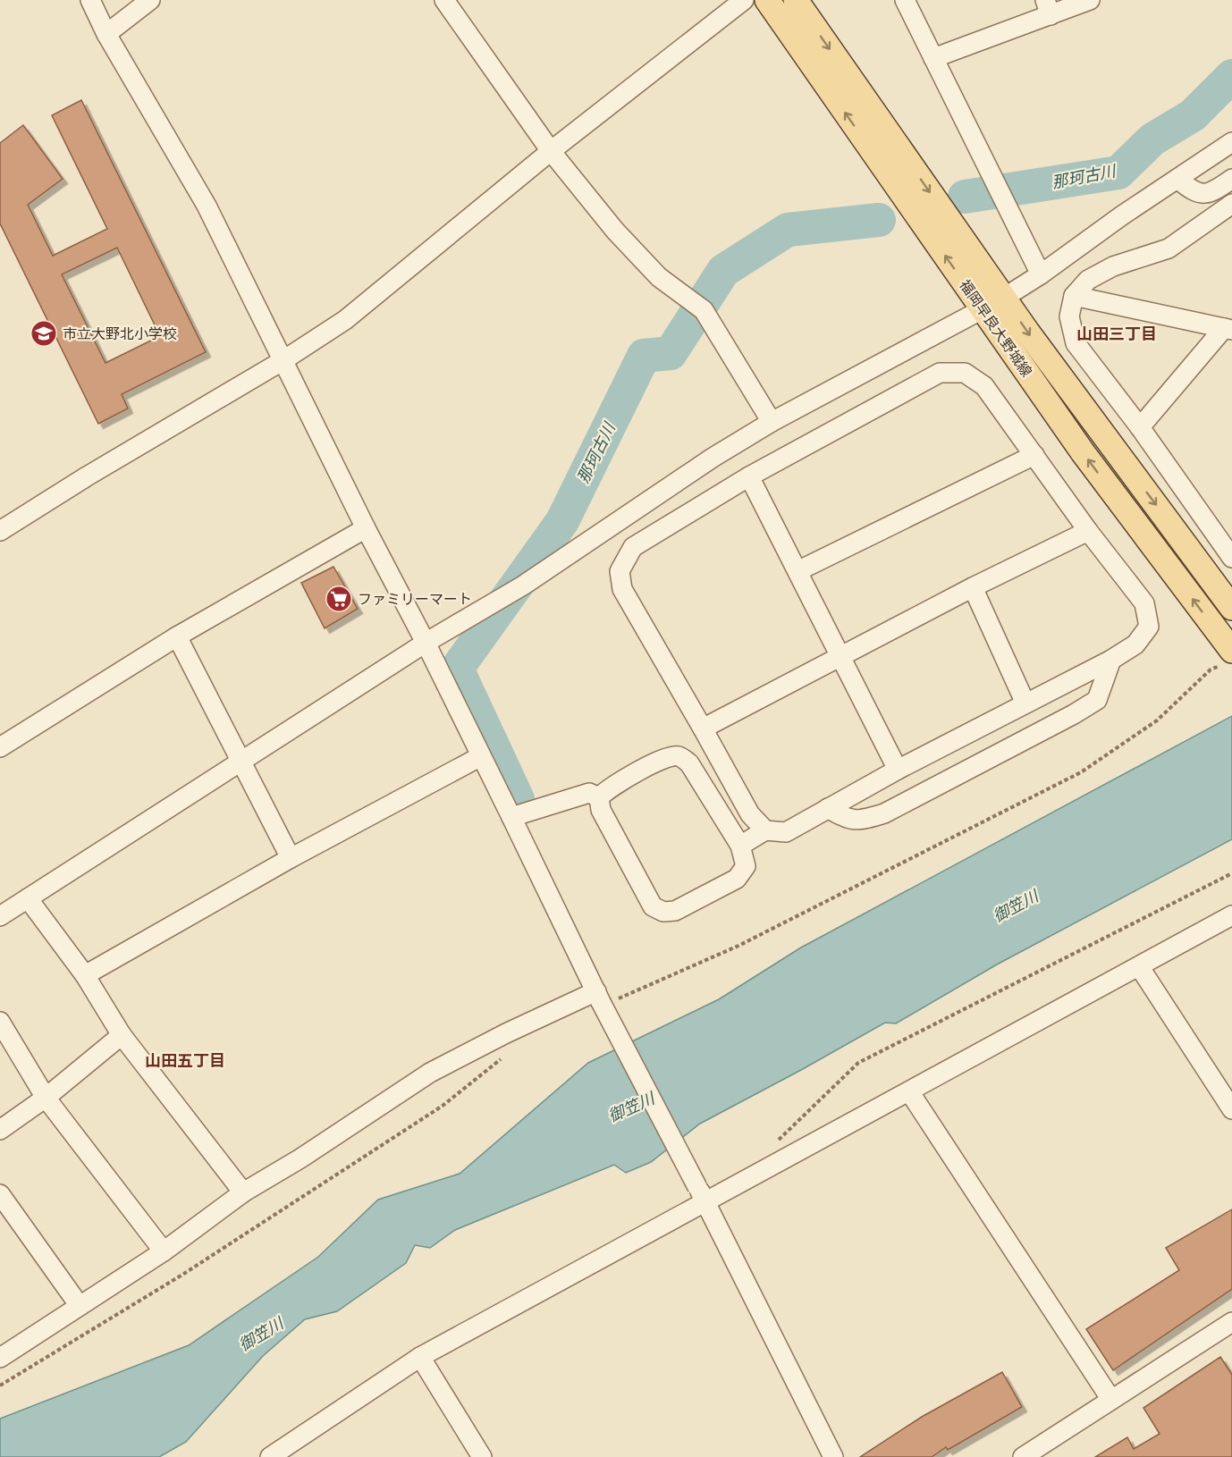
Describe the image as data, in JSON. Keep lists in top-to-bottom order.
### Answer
{
  "streets": {
    "main road": ["福岡早良大野城線"]
  },
  "districts": ["山田三丁目", "山田五丁目"],
  "water": ["那珂古川", "御笠川"],
  "places": {
    "school or university": ["市立大野北小学校"],
    "supermarket": ["ファミリーマート"]
  }
}
